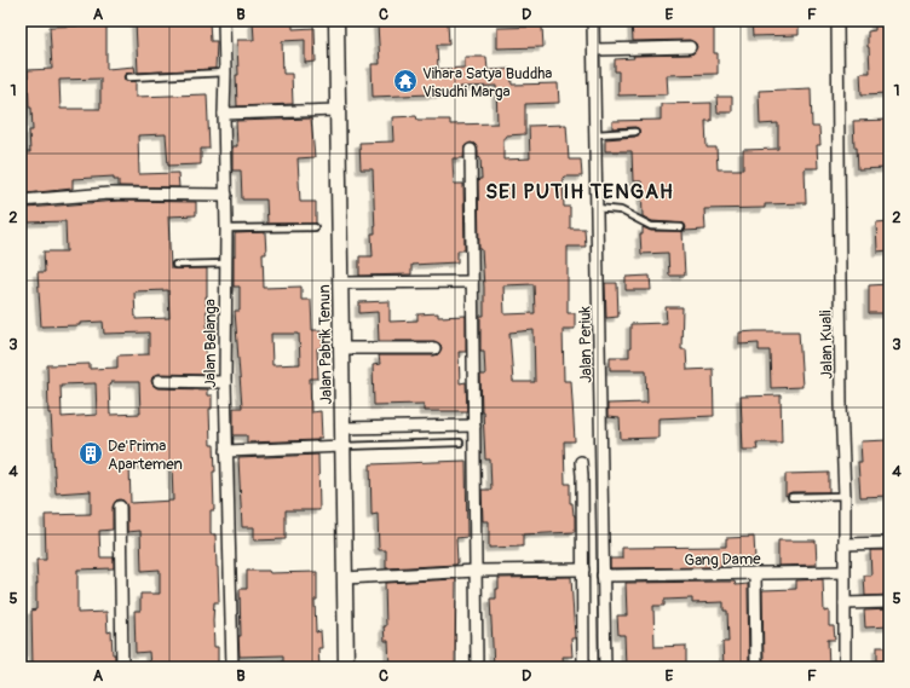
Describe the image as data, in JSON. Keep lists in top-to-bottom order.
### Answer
{
  "streets": {
    "street": [
      "Jalan Belanga",
      "Jalan Pabrik Tenun",
      "Jalan Periuk",
      "Jalan Kuali",
      "Gang Dame"
    ]
  },
  "crossings": [
    ["Jalan Periuk", "Gang Dame"],
    ["Jalan Kuali", "Gang Dame"]
  ],
  "districts": ["SEI PUTIH TENGAH"],
  "places": {
    "temple": ["Vihara Satya Buddha Visudhi Marga"],
    "building": ["De'Prima Apartemen"]
  },
  "grid": {
    "columns": [
      "A",
      "B",
      "C",
      "D",
      "E",
      "F"
    ],
    "rows": [
      "1",
      "2",
      "3",
      "4",
      "5"
    ]
  }
}
